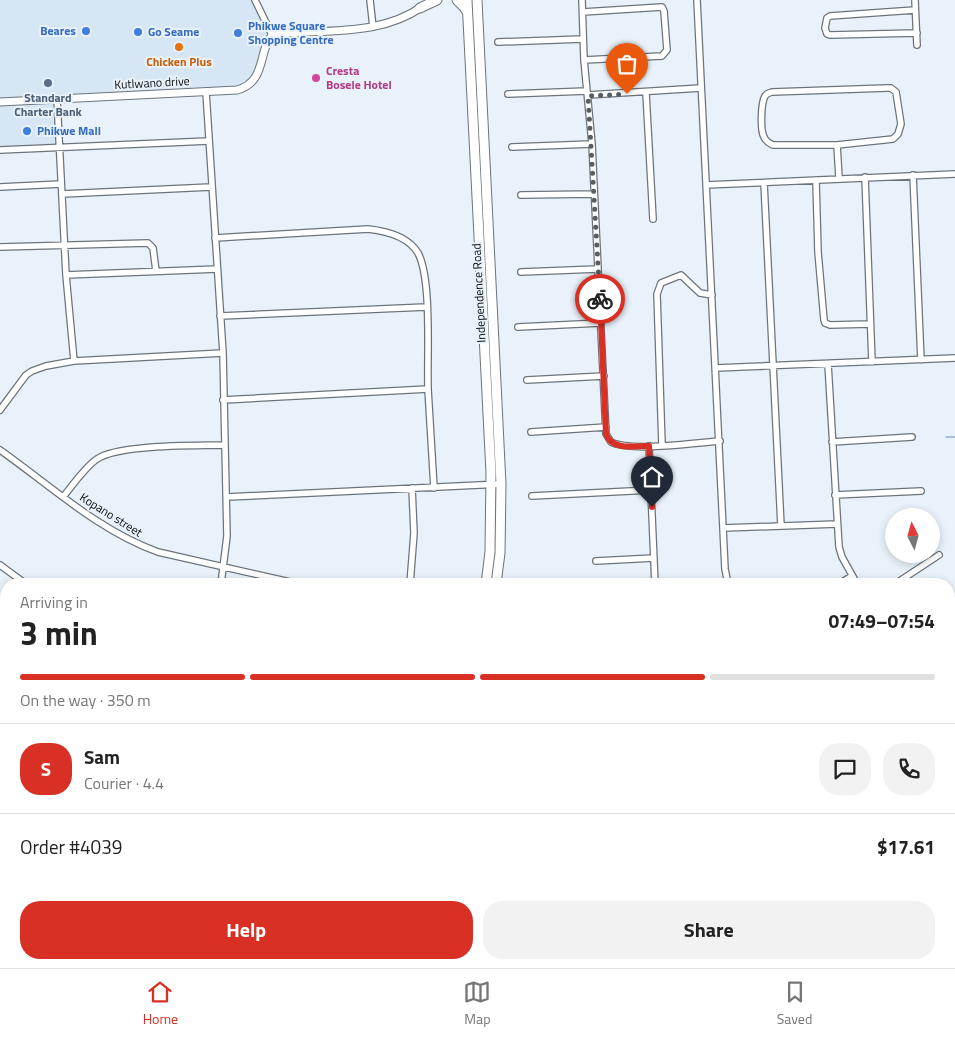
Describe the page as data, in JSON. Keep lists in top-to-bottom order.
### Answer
{
  "streets": {
    "main road": ["Independence Road"],
    "street": ["Kutlwano drive", "Kopano street"]
  },
  "places": [
    "Beares",
    "Go Seame",
    "Phikwe Square Shopping Centre",
    "Chicken Plus",
    "Cresta Bosele Hotel",
    "Standard Charter Bank",
    "Phikwe Mall"
  ],
  "north": "top",
  "page": {
    "heading": ["3 min", "Arriving in", "07:49–07:54"],
    "panel": [
      "Sam",
      "Courier · 4.4",
      "Order #4039",
      "$17.61"
    ],
    "bar": "On the way · 350 m",
    "round": "S",
    "buttons": ["Help", "Share"],
    "tabs": ["Home", "Map", "Saved"]
  }
}
